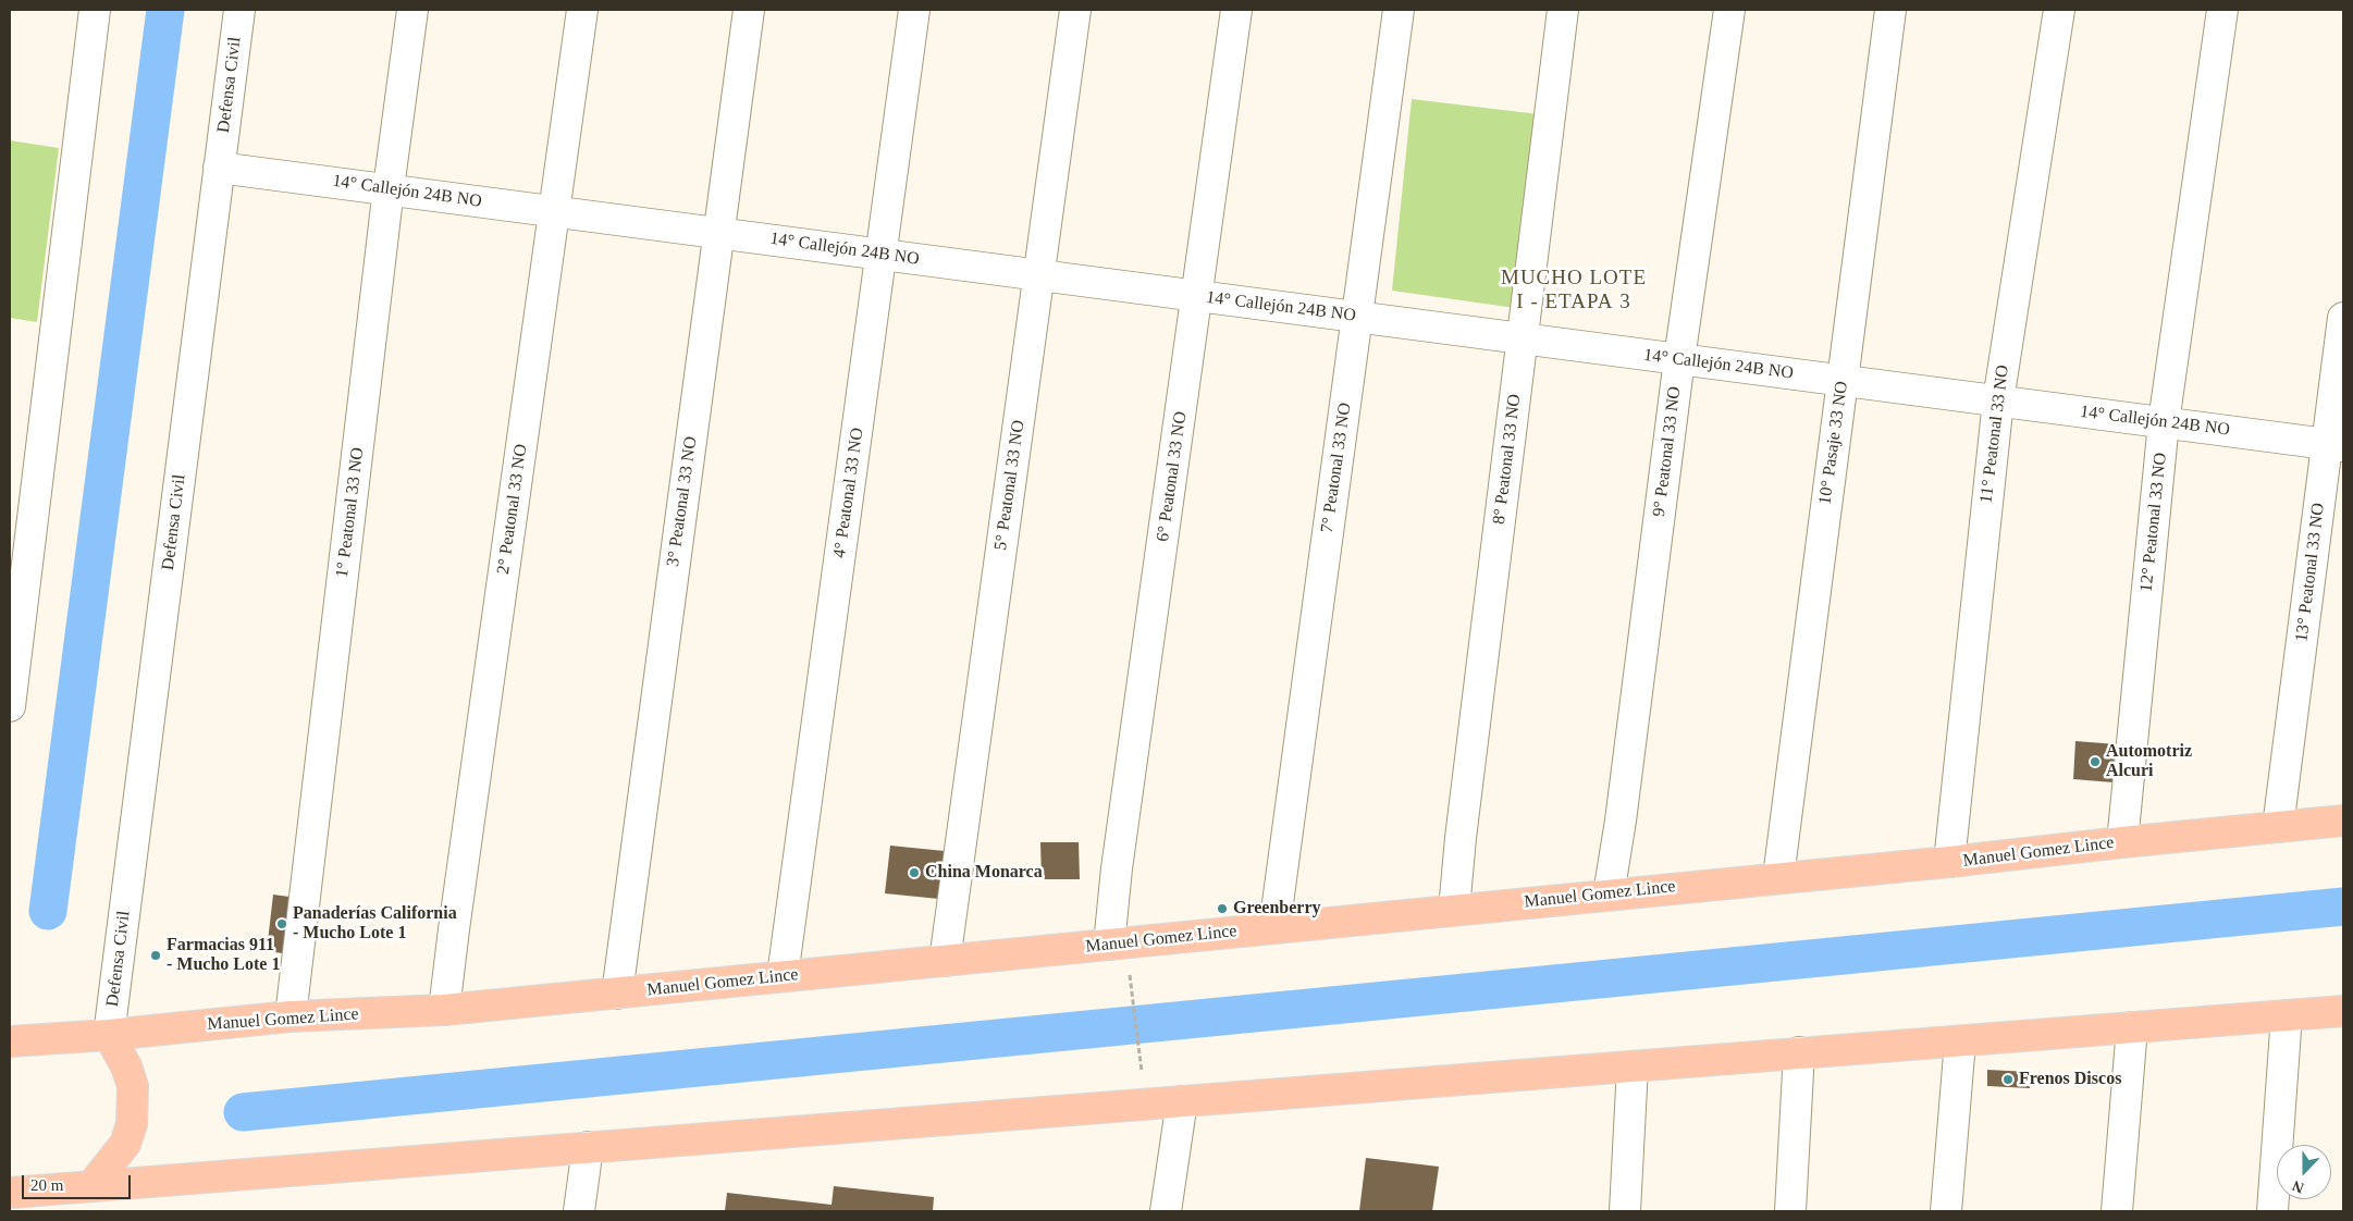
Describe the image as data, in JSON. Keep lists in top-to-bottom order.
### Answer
{
  "streets": {
    "main road": ["Manuel Gomez Lince"],
    "street": [
      "Defensa Civil",
      "14° Callejón 24B NO",
      "11° Peatonal 33 NO",
      "10° Pasaje 33 NO",
      "9° Peatonal 33 NO",
      "8° Peatonal 33 NO",
      "7° Peatonal 33 NO",
      "6° Peatonal 33 NO",
      "5° Peatonal 33 NO",
      "4° Peatonal 33 NO",
      "3° Peatonal 33 NO",
      "2° Peatonal 33 NO",
      "1° Peatonal 33 NO",
      "12° Peatonal 33 NO",
      "13° Peatonal 33 NO"
    ]
  },
  "crossings": [
    ["Defensa Civil", "14° Callejón 24B NO"],
    ["Defensa Civil", "Manuel Gomez Lince"],
    ["14° Callejón 24B NO", "11° Peatonal 33 NO"],
    ["14° Callejón 24B NO", "10° Pasaje 33 NO"],
    ["14° Callejón 24B NO", "9° Peatonal 33 NO"],
    ["14° Callejón 24B NO", "8° Peatonal 33 NO"],
    ["14° Callejón 24B NO", "7° Peatonal 33 NO"],
    ["14° Callejón 24B NO", "6° Peatonal 33 NO"],
    ["14° Callejón 24B NO", "5° Peatonal 33 NO"],
    ["14° Callejón 24B NO", "4° Peatonal 33 NO"],
    ["14° Callejón 24B NO", "3° Peatonal 33 NO"],
    ["14° Callejón 24B NO", "2° Peatonal 33 NO"],
    ["14° Callejón 24B NO", "1° Peatonal 33 NO"],
    ["14° Callejón 24B NO", "12° Peatonal 33 NO"],
    ["14° Callejón 24B NO", "13° Peatonal 33 NO"],
    ["11° Peatonal 33 NO", "Manuel Gomez Lince"],
    ["10° Pasaje 33 NO", "Manuel Gomez Lince"],
    ["9° Peatonal 33 NO", "Manuel Gomez Lince"],
    ["8° Peatonal 33 NO", "Manuel Gomez Lince"],
    ["7° Peatonal 33 NO", "Manuel Gomez Lince"],
    ["6° Peatonal 33 NO", "Manuel Gomez Lince"],
    ["5° Peatonal 33 NO", "Manuel Gomez Lince"],
    ["4° Peatonal 33 NO", "Manuel Gomez Lince"],
    ["3° Peatonal 33 NO", "Manuel Gomez Lince"],
    ["2° Peatonal 33 NO", "Manuel Gomez Lince"],
    ["1° Peatonal 33 NO", "Manuel Gomez Lince"],
    ["12° Peatonal 33 NO", "Manuel Gomez Lince"],
    ["13° Peatonal 33 NO", "Manuel Gomez Lince"]
  ],
  "districts": ["MUCHO LOTE I - ETAPA 3"],
  "places": [
    "Automotriz Alcuri",
    "China Monarca",
    "Greenberry",
    "Panaderías California - Mucho Lote 1",
    "Farmacias 911 - Mucho Lote 1",
    "Frenos Discos"
  ],
  "scale_bar": "20 m",
  "north": "bottom"
}
